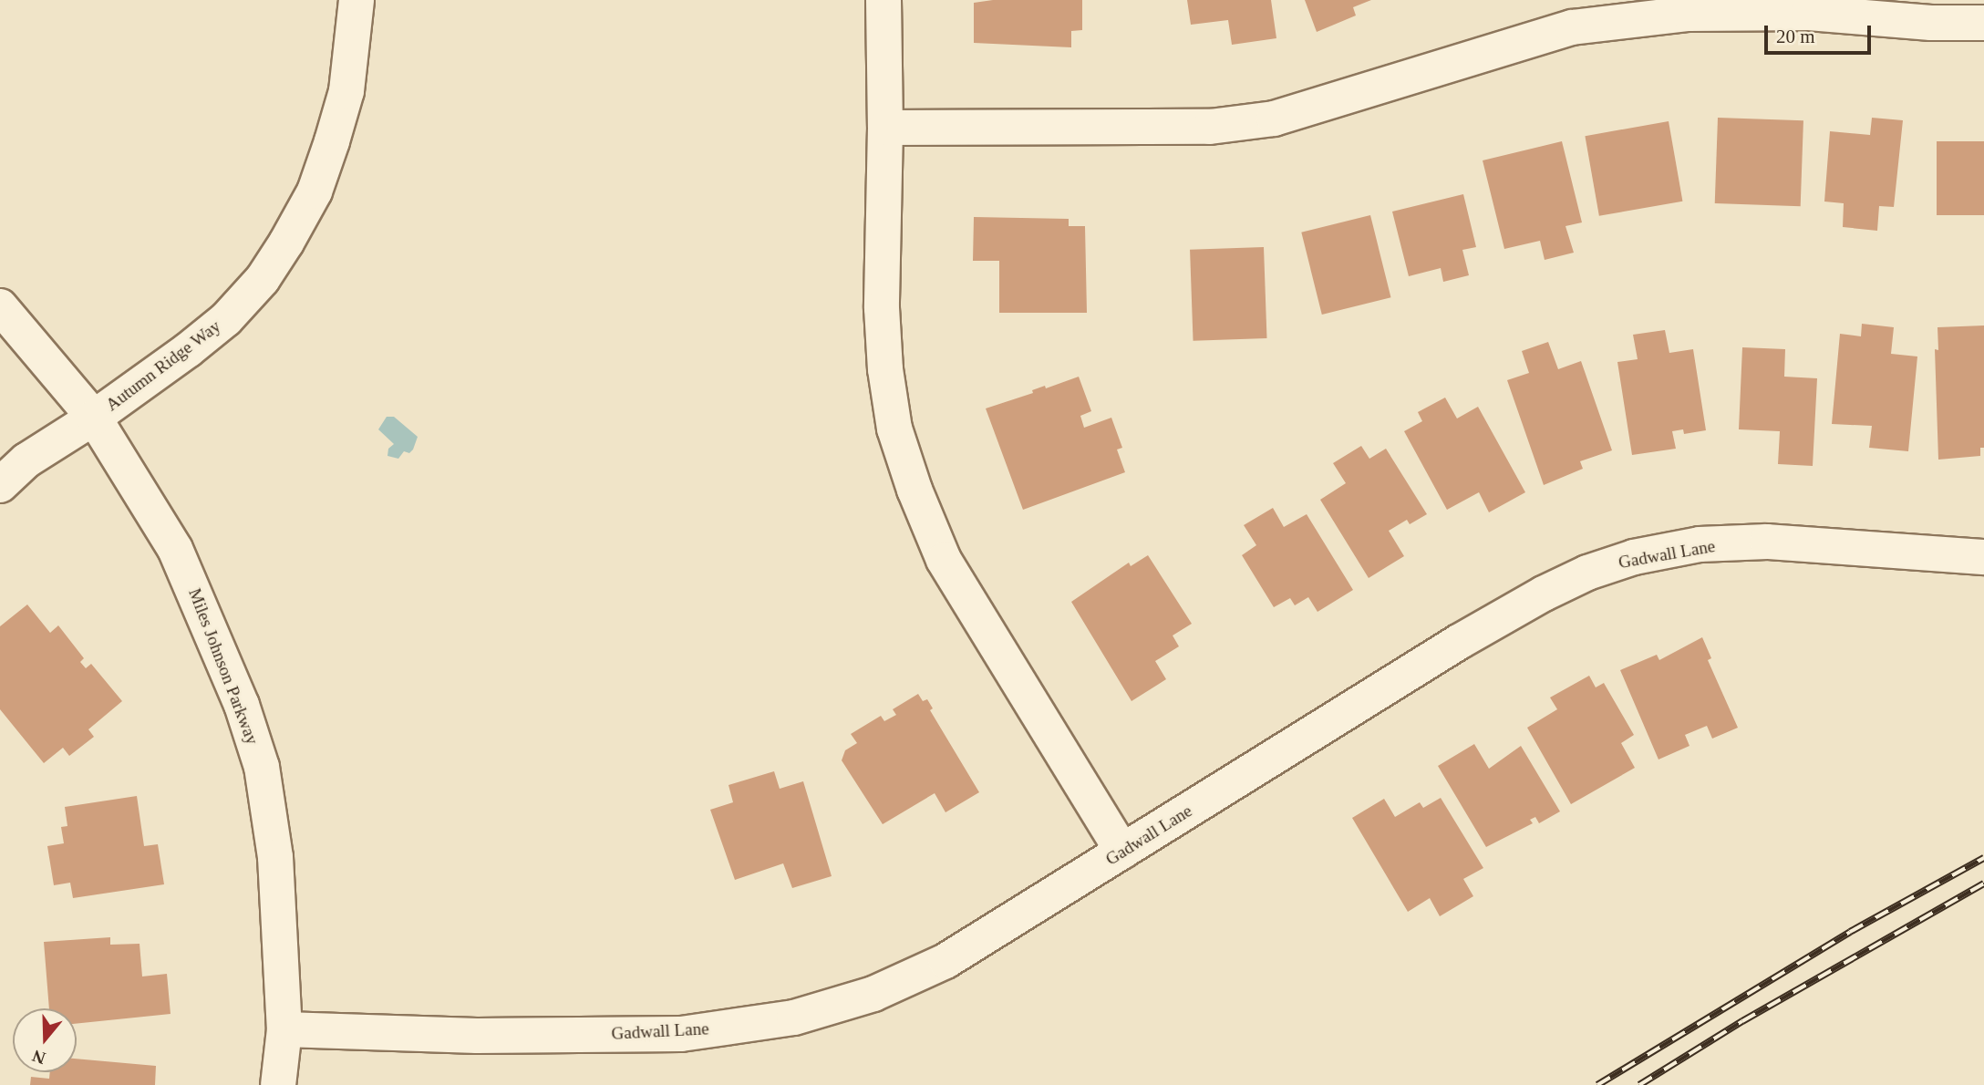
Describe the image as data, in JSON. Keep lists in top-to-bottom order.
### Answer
{
  "streets": {
    "street": ["Autumn Ridge Way", "Gadwall Lane", "Miles Johnson Parkway"]
  },
  "crossings": [
    ["Autumn Ridge Way", "Miles Johnson Parkway"],
    ["Gadwall Lane", "Miles Johnson Parkway"]
  ],
  "scale_bar": "20 m",
  "north": "bottom"
}
